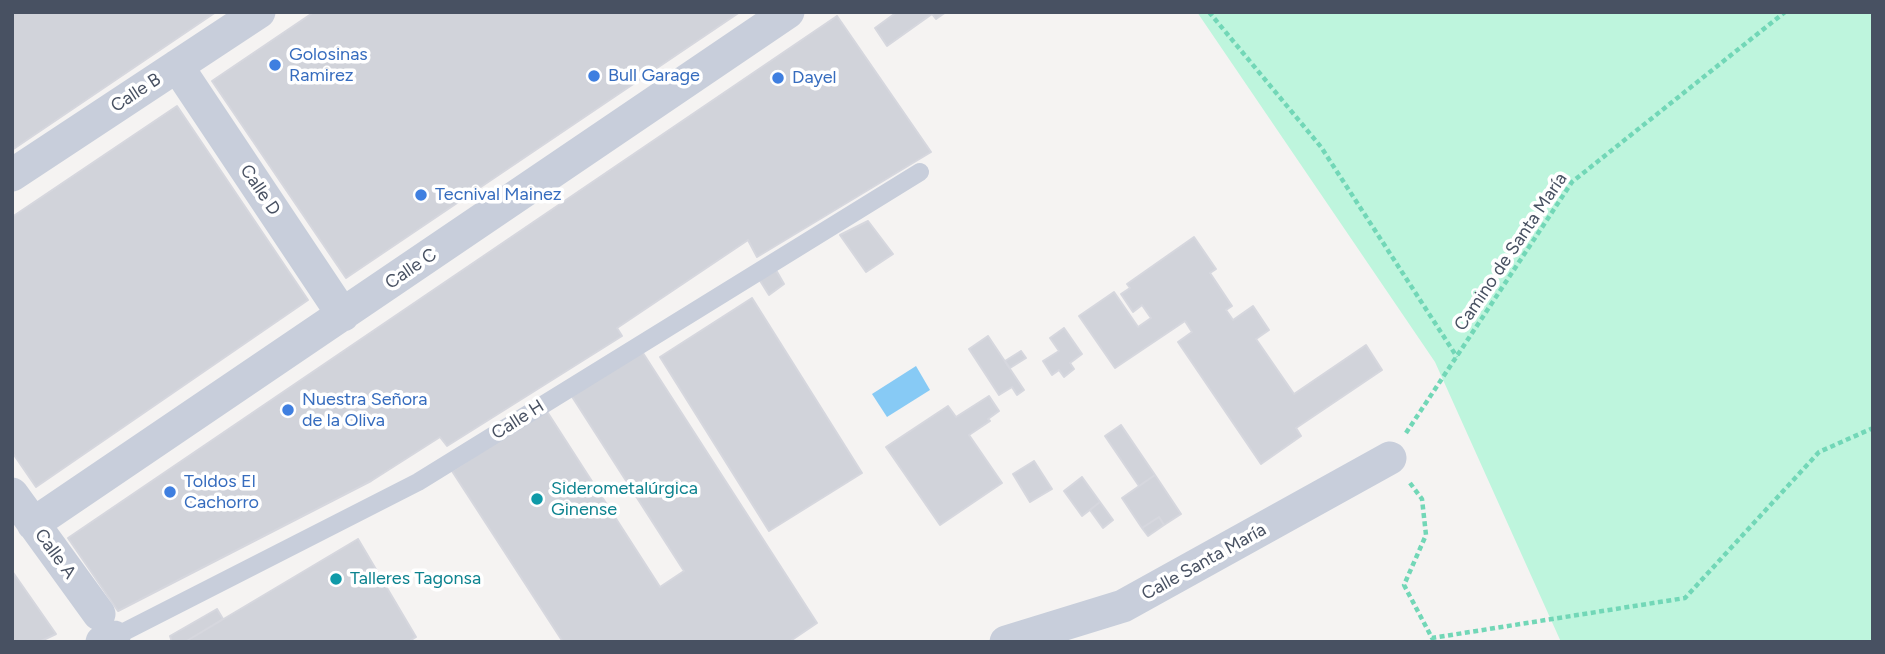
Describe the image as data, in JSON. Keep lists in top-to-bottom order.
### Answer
{
  "streets": {
    "street": [
      "Calle B",
      "Calle D",
      "Calle C",
      "Calle A",
      "Calle Santa María"
    ],
    "lane": ["Calle H"],
    "path": ["Camino de Santa María"]
  },
  "crossings": [
    ["Calle B", "Calle D"],
    ["Calle D", "Calle C"],
    ["Camino de Santa María", "Calle Santa María"],
    ["Calle C", "Calle A"],
    ["Calle H", "Calle A"]
  ],
  "places": [
    "Golosinas Ramirez",
    "Bull Garage",
    "Dayel",
    "Tecnival Mainez",
    "Nuestra Señora de la Oliva",
    "Toldos El Cachorro",
    "Siderometalúrgica Ginense",
    "Talleres Tagonsa"
  ]
}
